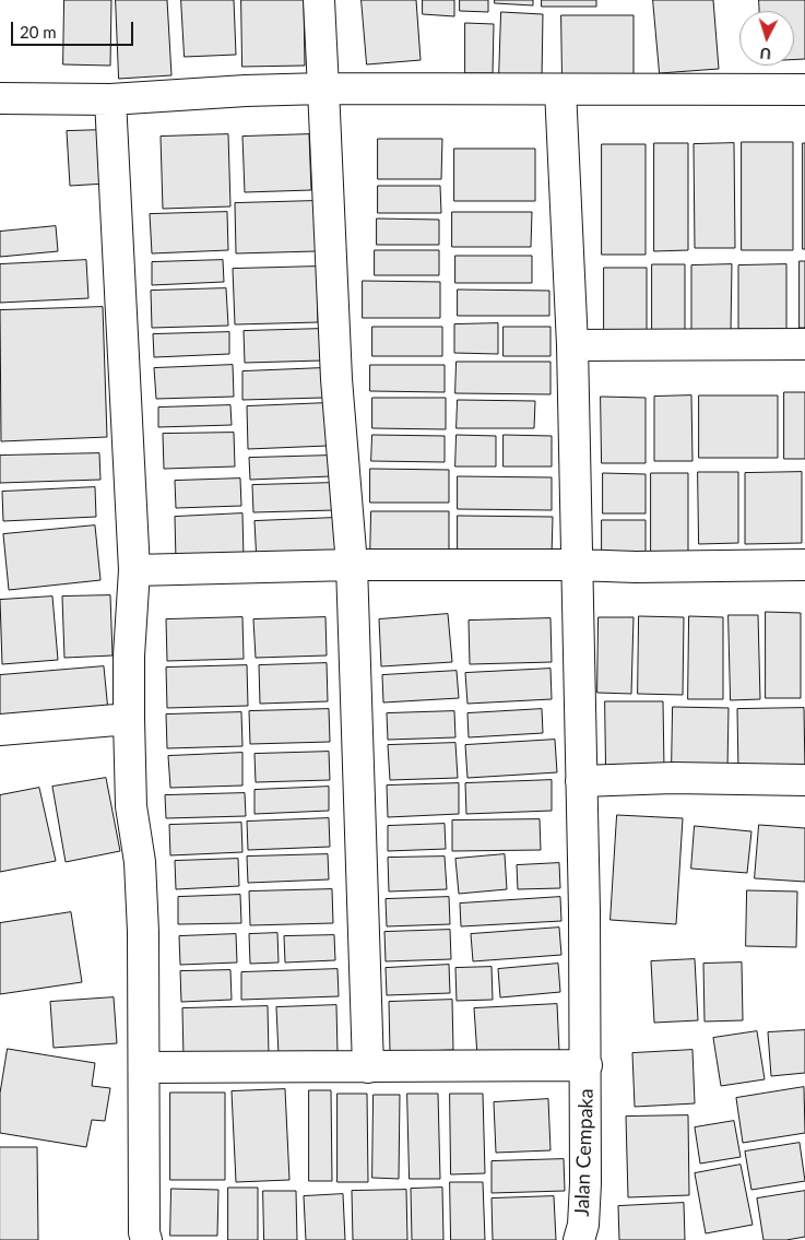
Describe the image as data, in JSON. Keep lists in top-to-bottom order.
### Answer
{
  "streets": {
    "street": ["Jalan Cempaka"]
  },
  "scale_bar": "20 m",
  "north": "bottom"
}
